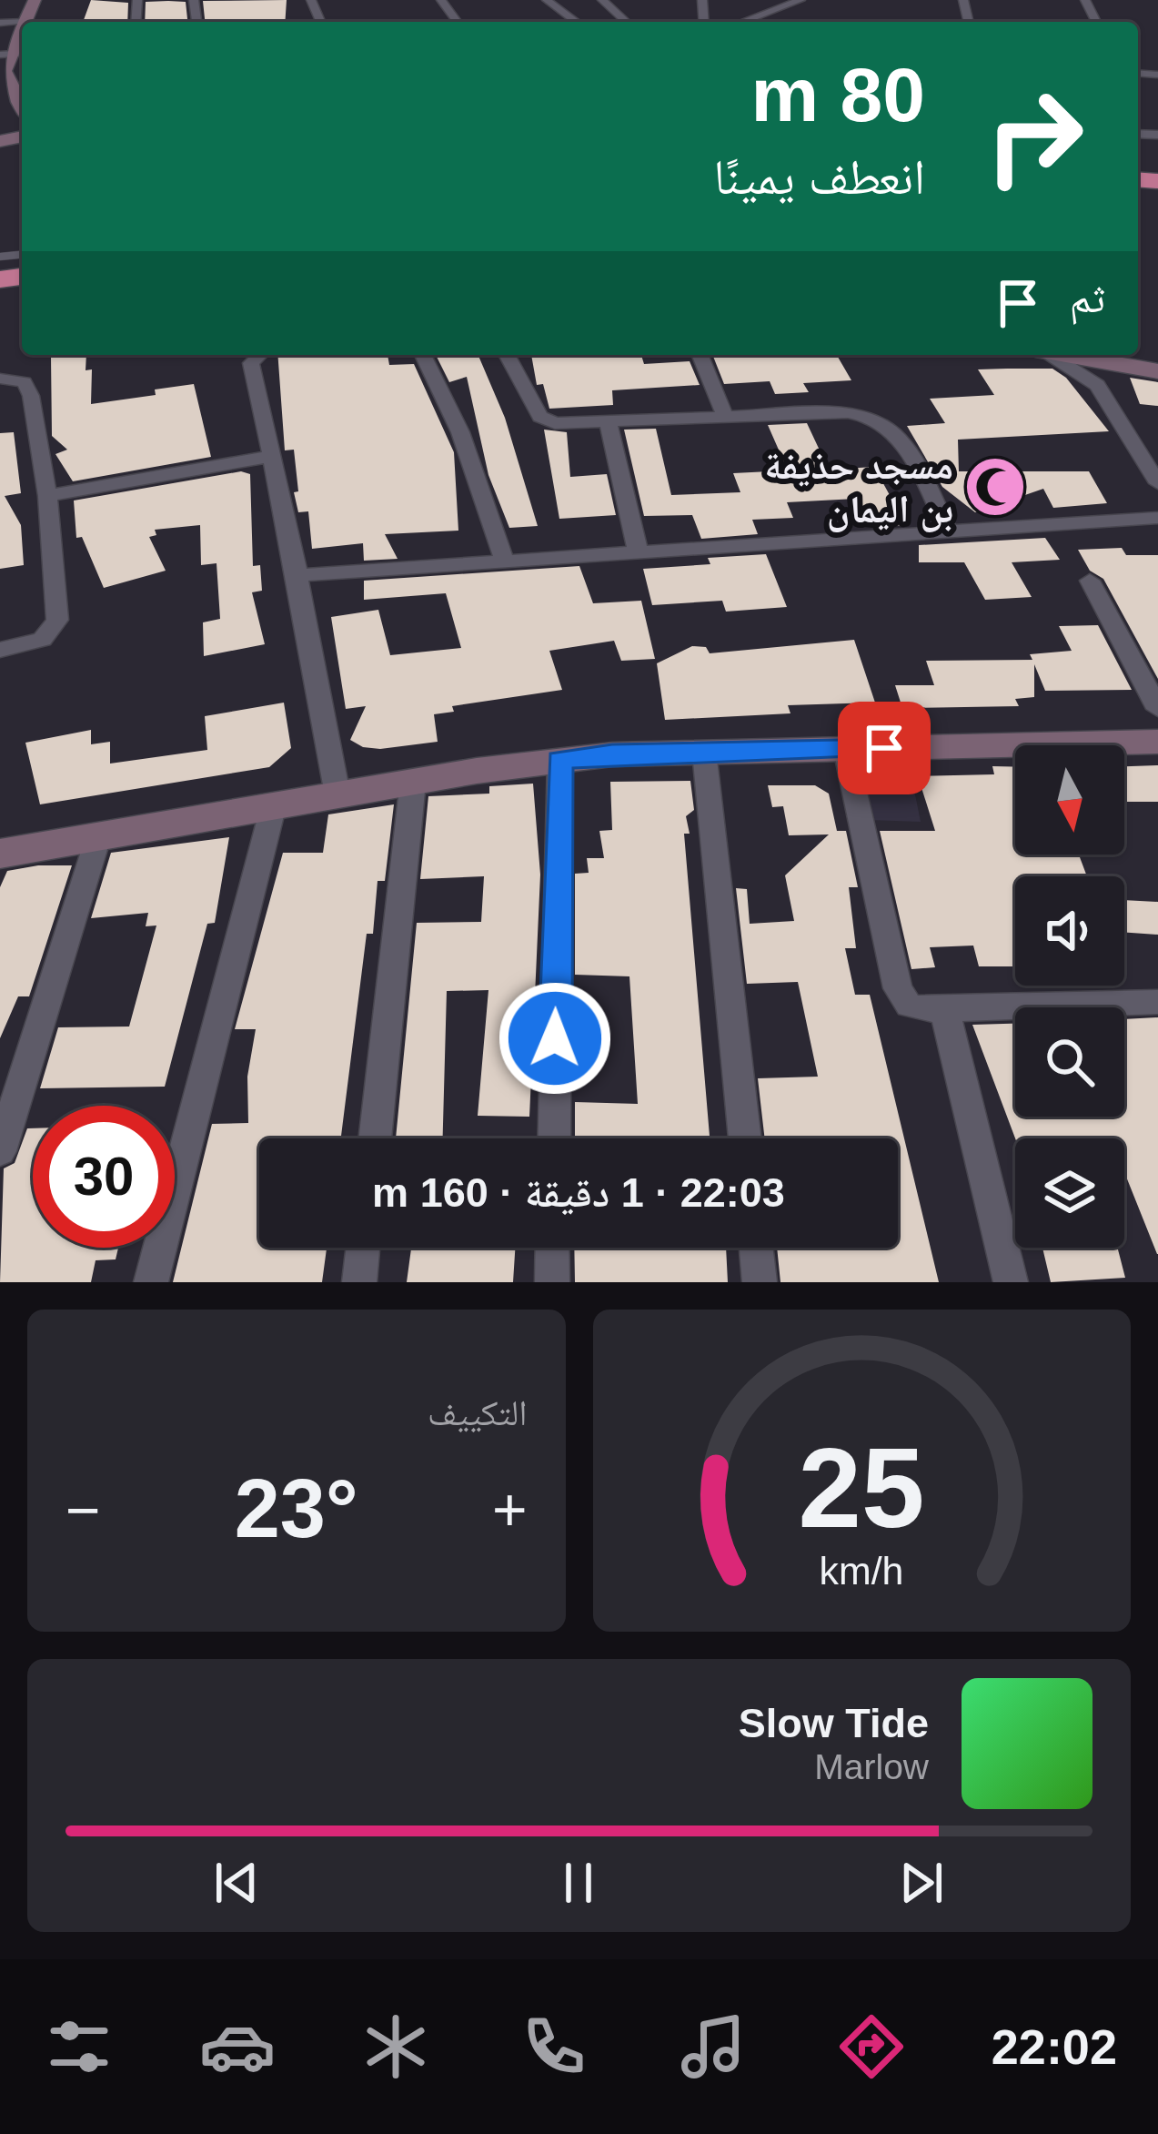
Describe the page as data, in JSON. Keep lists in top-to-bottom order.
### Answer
{
  "places": {
    "mosque": ["مسجد حذيفة بن اليمان"]
  },
  "north": "bottom",
  "page": {
    "turn": ["80 m", "انعطف يمينًا"],
    "then": "ثم",
    "limit": "30",
    "trip": "22:03 · 1 دقيقة · 160 m",
    "tile": "التكييف",
    "heat": ["−", "23°", "+"],
    "song": ["Slow Tide", "Marlow"],
    "tabs": "22:02",
    "gauge": ["25", "km/h"]
  }
}
